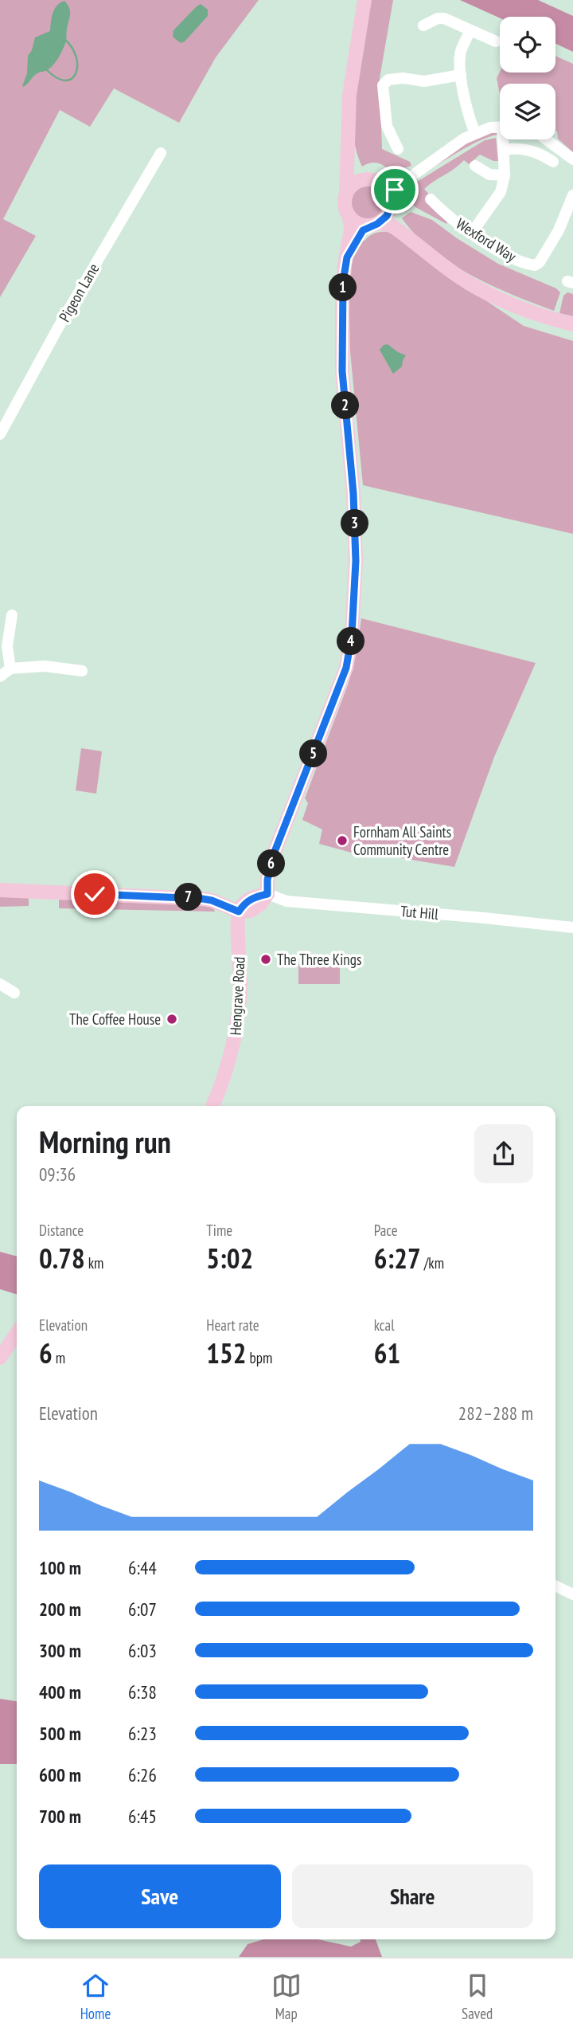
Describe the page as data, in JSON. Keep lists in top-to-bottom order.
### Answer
{
  "streets": {
    "main road": ["Hengrave Road"],
    "street": ["Wexford Way", "Pigeon Lane", "Tut Hill"]
  },
  "places": ["Fornham All Saints Community Centre", "The Three Kings", "The Coffee House"],
  "page": {
    "pins": [
      "1",
      "2",
      "3",
      "4",
      "5",
      "6",
      "7"
    ],
    "heading": ["Morning run", "09:36"],
    "stats": [
      ["Distance", "0.78 km"],
      ["Time", "5:02"],
      ["Pace", "6:27 /km"],
      ["Elevation", "6 m"],
      ["Heart rate", "152 bpm"],
      ["kcal", "61"]
    ],
    "chart": ["Elevation", "282–288 m"],
    "list": [
      {
        "name": "100 m",
        "note": "6:44"
      },
      {
        "name": "200 m",
        "note": "6:07"
      },
      {
        "name": "300 m",
        "note": "6:03"
      },
      {
        "name": "400 m",
        "note": "6:38"
      },
      {
        "name": "500 m",
        "note": "6:23"
      },
      {
        "name": "600 m",
        "note": "6:26"
      },
      {
        "name": "700 m",
        "note": "6:45"
      }
    ],
    "buttons": ["Save", "Share"],
    "tabs": ["Home", "Map", "Saved"]
  }
}
